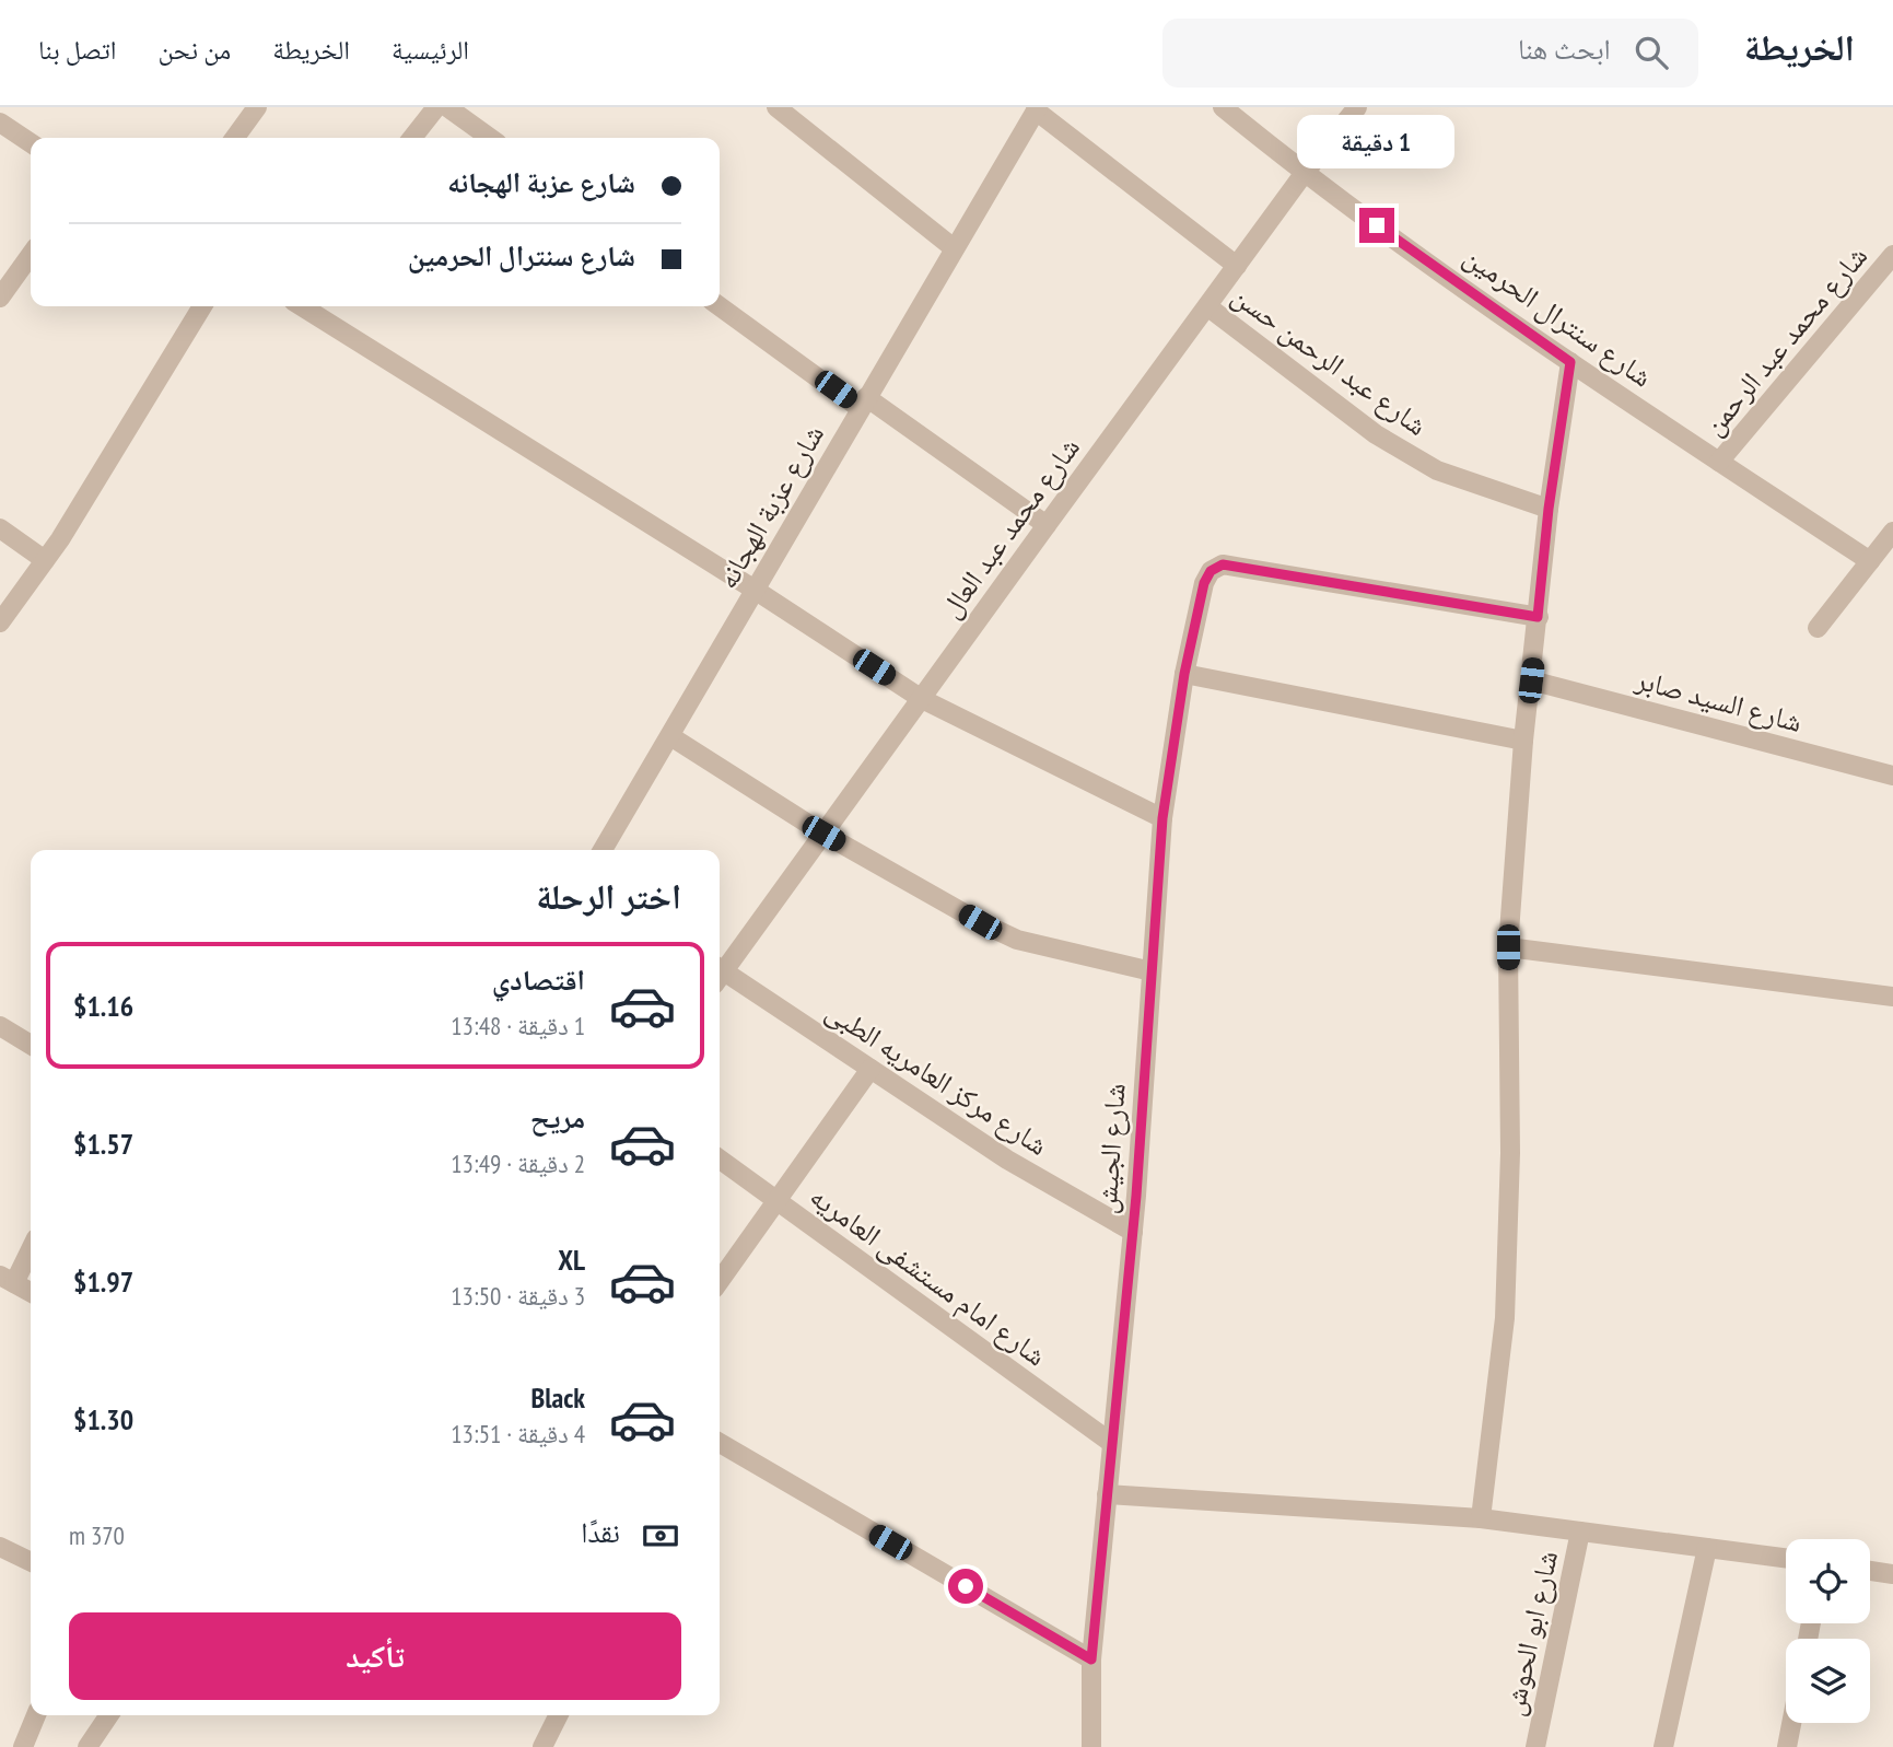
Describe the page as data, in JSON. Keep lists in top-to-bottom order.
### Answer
{
  "streets": {
    "street": [
      "شارع سنترال الحرمين",
      "شارع محمد عبد الرحمن",
      "شارع عبد الرحمن حسن",
      "شارع عزبة الهجانه",
      "شارع محمد عبد العال",
      "شارع السيد صابر",
      "شارع مركز العامريه الطبى",
      "شارع الجيش",
      "شارع امام مستشفى العامريه",
      "شارع ابو الحوش"
    ]
  },
  "crossings": [
    ["شارع سنترال الحرمين", "شارع محمد عبد الرحمن"],
    ["شارع سنترال الحرمين", "شارع محمد عبد العال"],
    ["شارع عبد الرحمن حسن", "شارع محمد عبد العال"],
    ["شارع مركز العامريه الطبى", "شارع الجيش"],
    ["شارع الجيش", "شارع امام مستشفى العامريه"]
  ],
  "page": {
    "header": "الخريطة",
    "search": "ابحث هنا",
    "nav": [
      "الرئيسية",
      "الخريطة",
      "من نحن",
      "اتصل بنا"
    ],
    "bubble": "1 دقيقة",
    "banner": ["شارع عزبة الهجانه", "شارع سنترال الحرمين"],
    "heading": "اختر الرحلة",
    "list": [
      {
        "name": "اقتصادي",
        "note": "1 دقيقة · 13:48",
        "value": "$1.16"
      },
      {
        "name": "مريح",
        "note": "2 دقيقة · 13:49",
        "value": "$1.57"
      },
      {
        "name": "XL",
        "note": "3 دقيقة · 13:50",
        "value": "$1.97"
      },
      {
        "name": "Black",
        "note": "4 دقيقة · 13:51",
        "value": "$1.30"
      }
    ],
    "pay": ["نقدًا", "370 m"],
    "buttons": "تأكيد"
  }
}
